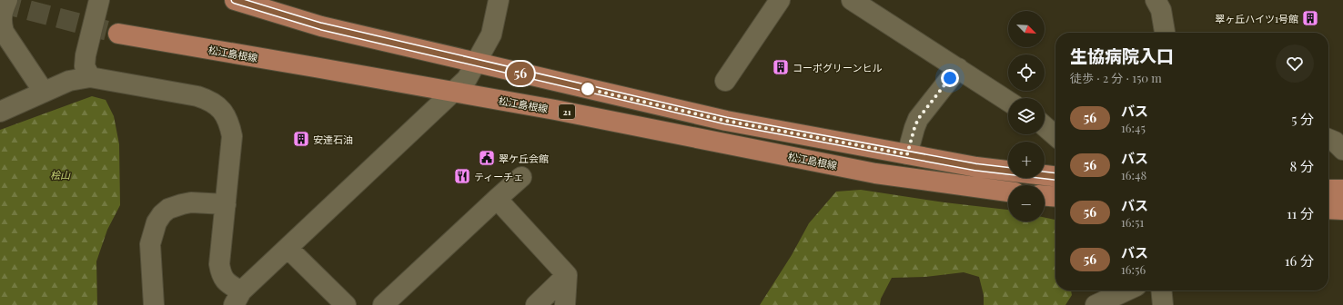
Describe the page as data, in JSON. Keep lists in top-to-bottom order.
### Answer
{
  "streets": {
    "main road": ["松江島根線", "21"]
  },
  "parks": ["桧山"],
  "places": {
    "building": ["翠ヶ丘ハイツ1号館", "コーポグリーンヒル", "安達石油"],
    "public building": ["翠ケ丘会館"],
    "restaurant": ["ティーチェ"]
  },
  "lines": ["bus line 56"],
  "north": "bottom right",
  "page": {
    "on_map": "56",
    "map_buttons": ["+", "−"],
    "heading": ["生協病院入口", "徒歩 · 2 分 · 150 m"],
    "list": [
      {
        "mark": "56",
        "name": "バス",
        "note": "16:45",
        "value": "5 分"
      },
      {
        "mark": "56",
        "name": "バス",
        "note": "16:48",
        "value": "8 分"
      },
      {
        "mark": "56",
        "name": "バス",
        "note": "16:51",
        "value": "11 分"
      },
      {
        "mark": "56",
        "name": "バス",
        "note": "16:56",
        "value": "16 分"
      }
    ]
  }
}
